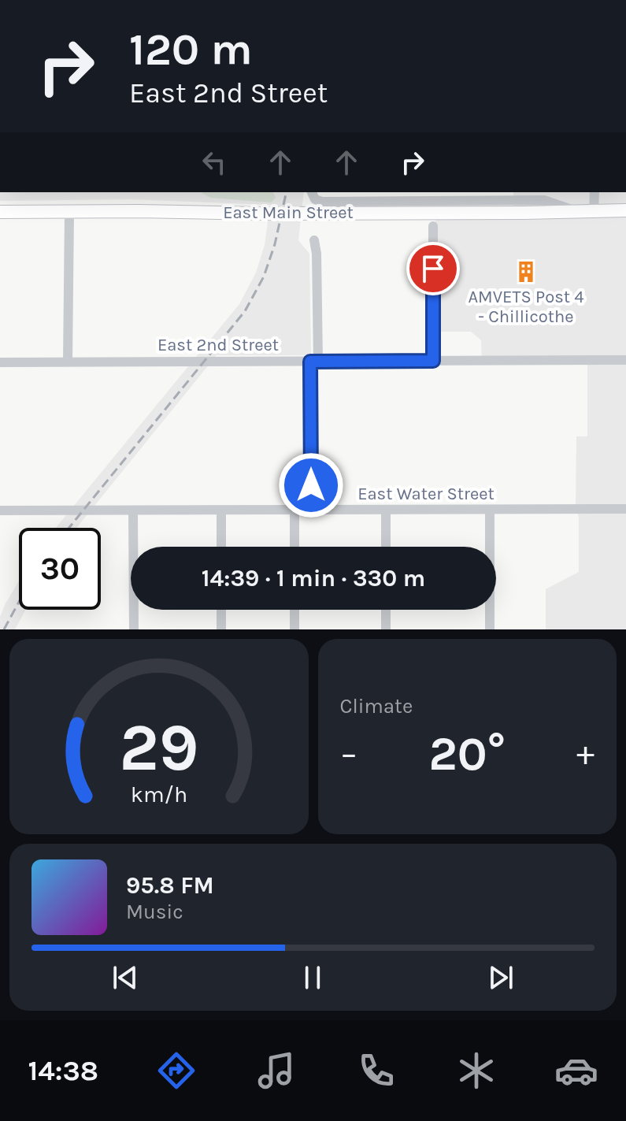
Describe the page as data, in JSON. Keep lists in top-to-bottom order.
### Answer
{
  "streets": {
    "main road": ["East Main Street"],
    "street": ["East 2nd Street", "East Water Street"]
  },
  "places": {
    "building": ["AMVETS Post 4 - Chillicothe"]
  },
  "page": {
    "turn": ["120 m", "East 2nd Street"],
    "limit": "30",
    "trip": "14:39 · 1 min · 330 m",
    "tile": "Climate",
    "heat": ["−", "20°", "+"],
    "song": ["95.8 FM", "Music"],
    "tabs": "14:38",
    "gauge": ["29", "km/h"]
  }
}
